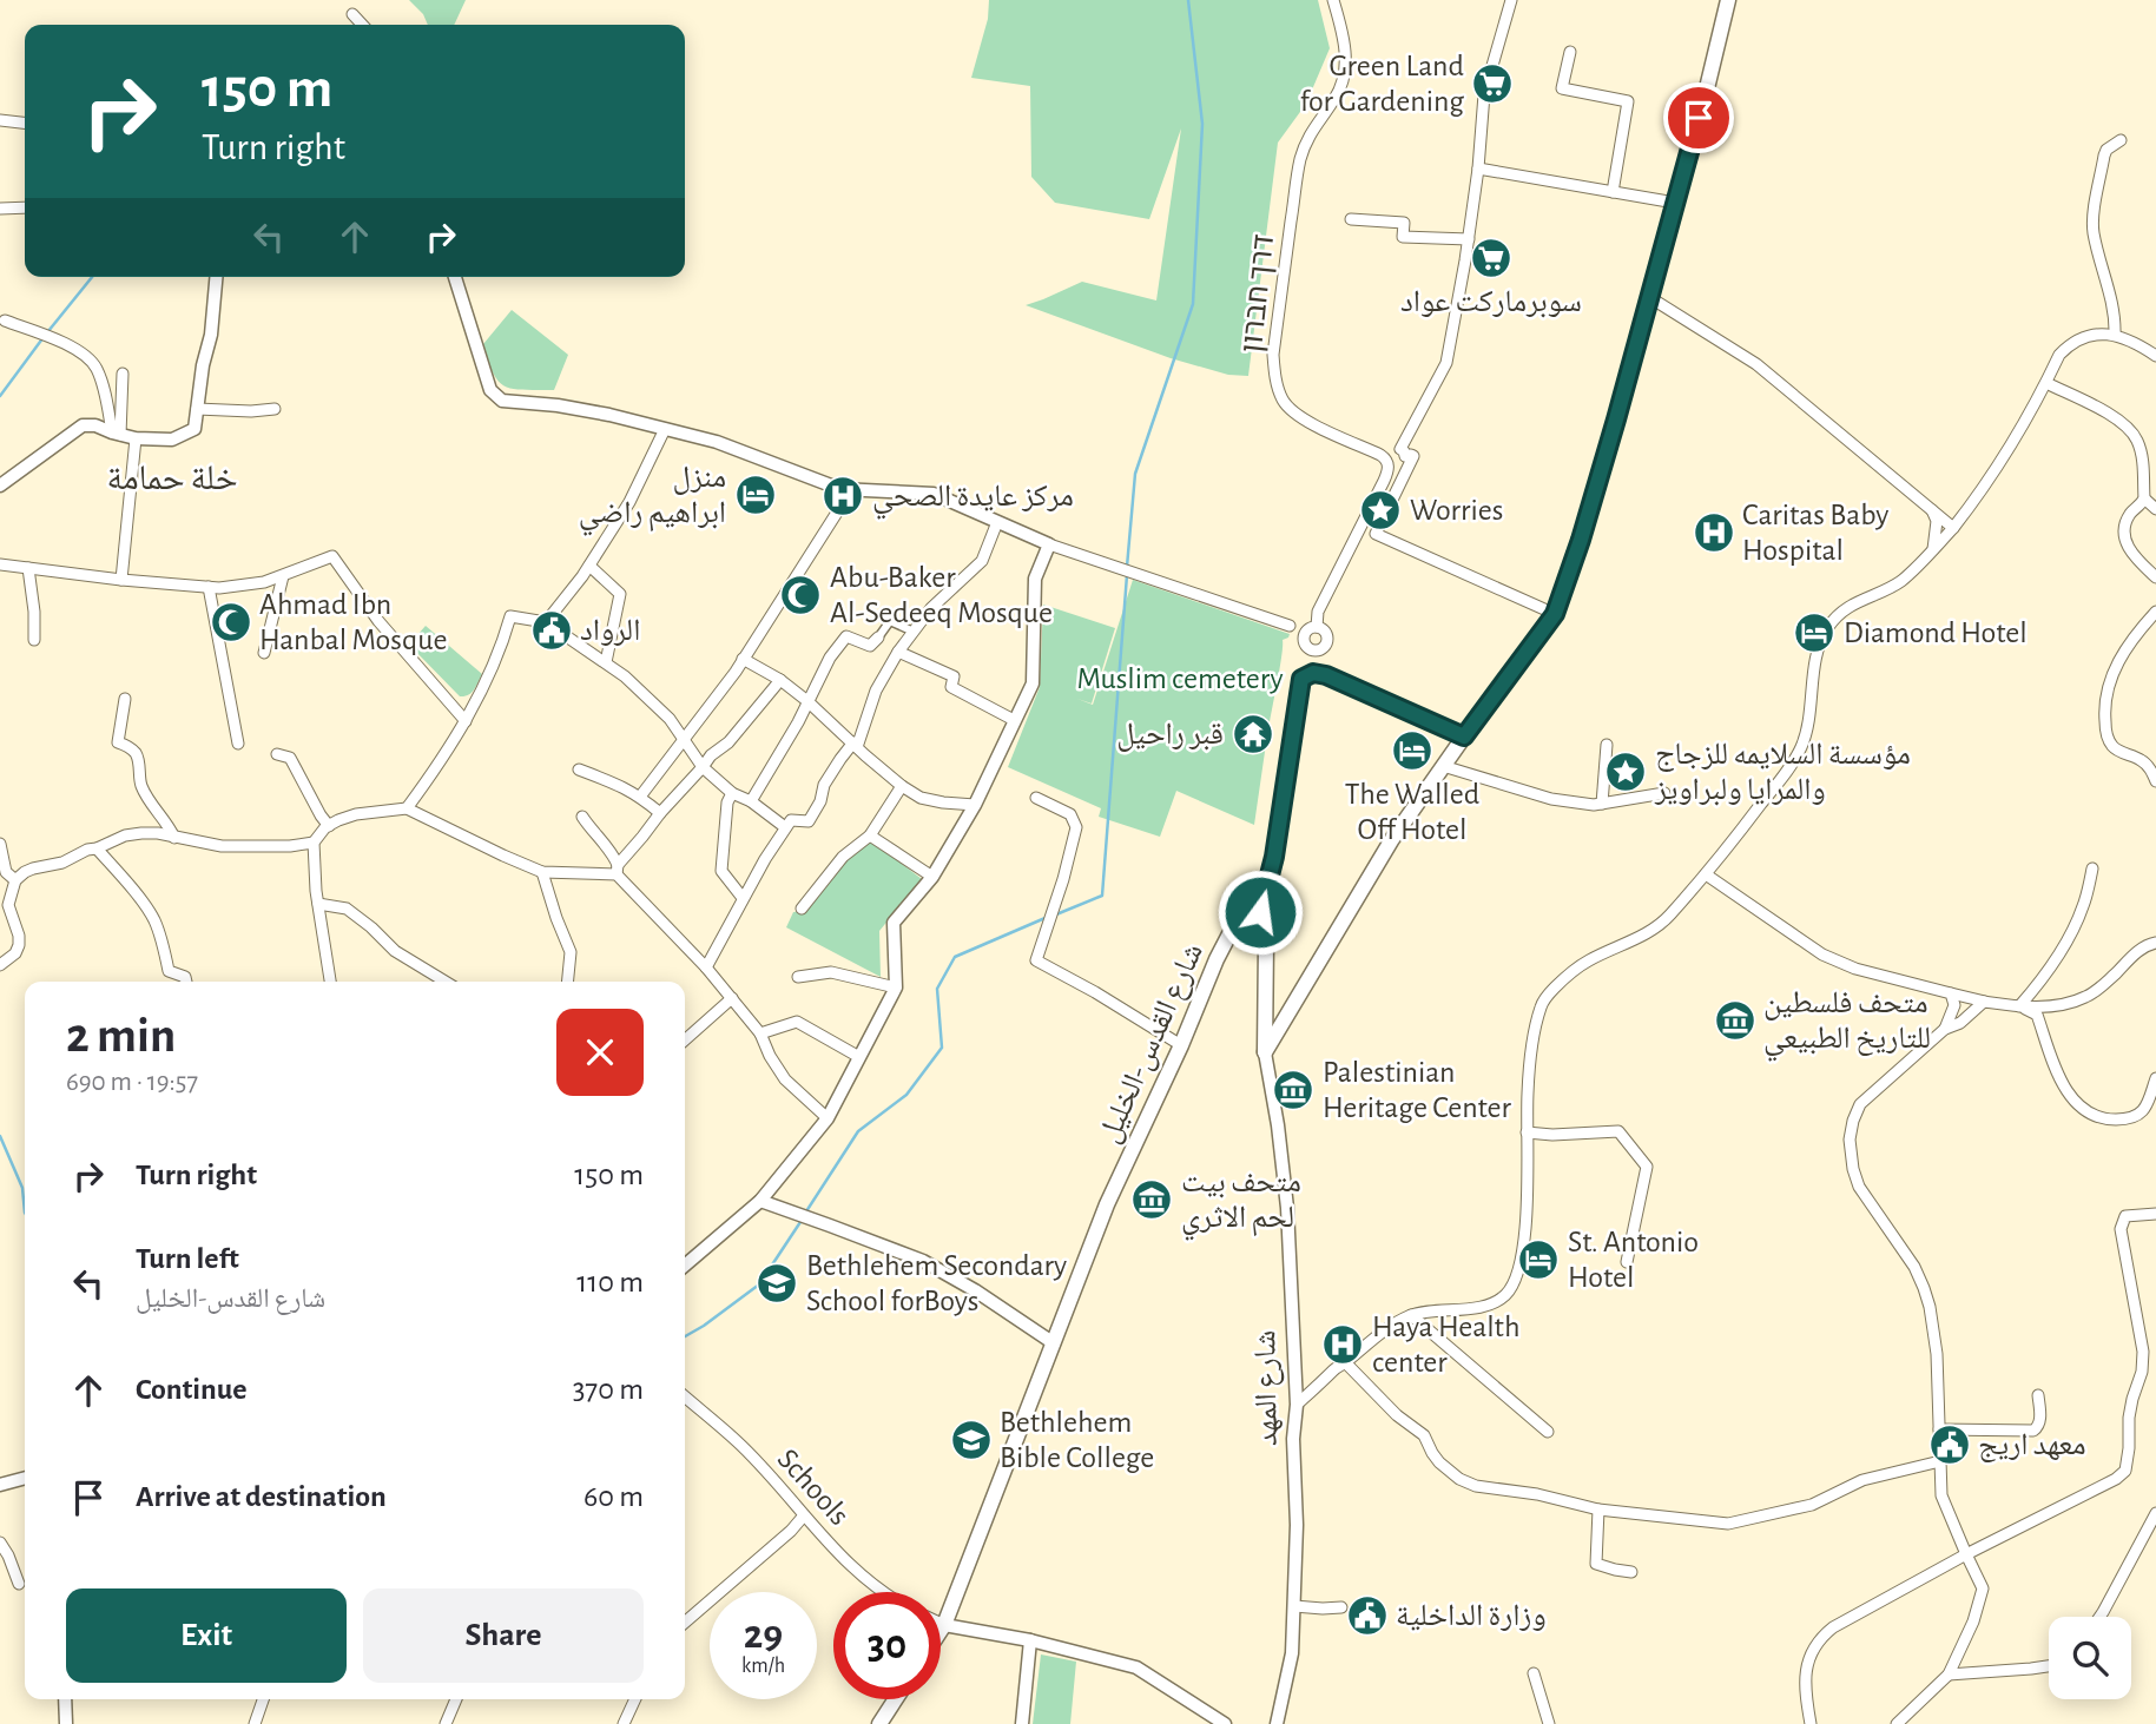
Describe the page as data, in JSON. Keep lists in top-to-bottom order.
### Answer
{
  "streets": {
    "main road": ["شارع القدس-الخليل"],
    "street": ["דרך חברון", "شارع المهد", "Schools"]
  },
  "districts": ["خلة حمامة"],
  "parks": ["Muslim cemetery"],
  "places": {
    "supermarket": ["Green Land for Gardening", "سوبرماركت عواد"],
    "hotel": [
      "منزل ابراهيم راضي",
      "Diamond Hotel",
      "The Walled Off Hotel",
      "St. Antonio Hotel"
    ],
    "hospital": ["مركز عايدة الصحي", "Caritas Baby Hospital", "Haya Health center"],
    "place": ["Worries", "مؤسسة السلايمه للزجاج والمرايا ولبراويز"],
    "mosque": ["Abu-Baker Al-Sedeeq Mosque", "Ahmad Ibn Hanbal Mosque"],
    "public building": ["الرواد", "معهد اريج", "وزارة الداخلية"],
    "temple": ["قبر راحيل"],
    "museum": ["متحف فلسطين للتاريخ الطبيعي", "Palestinian Heritage Center", "متحف بيت لحم الاثري"],
    "school or university": ["Bethlehem Secondary School forBoys", "Bethlehem Bible College"]
  },
  "page": {
    "turn": ["150 m", "Turn right"],
    "heading": ["2 min", "690 m · 19:57"],
    "list": [
      {
        "name": "Turn right",
        "value": "150 m"
      },
      {
        "name": "Turn left",
        "note": "شارع القدس-الخليل",
        "value": "110 m"
      },
      {
        "name": "Continue",
        "value": "370 m"
      },
      {
        "name": "Arrive at destination",
        "value": "60 m"
      }
    ],
    "buttons": ["Exit", "Share"],
    "speed": "29 km/h",
    "limit": "30"
  }
}
